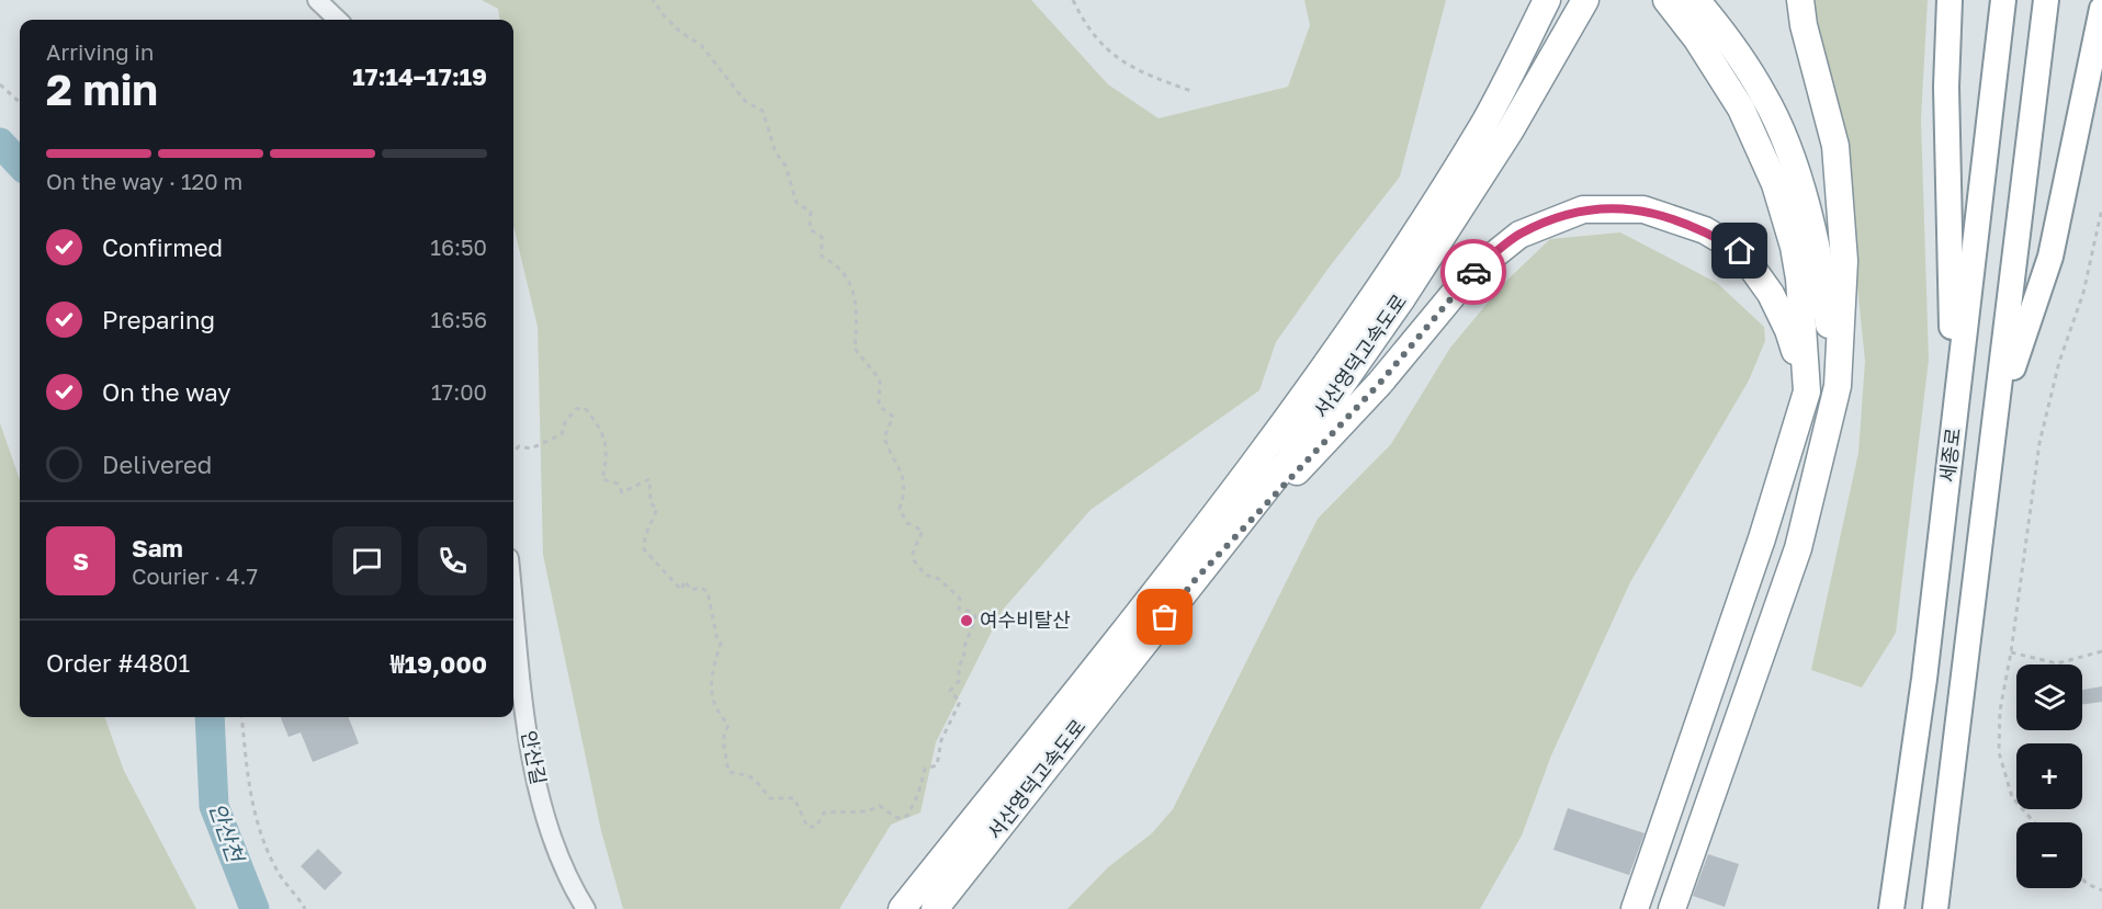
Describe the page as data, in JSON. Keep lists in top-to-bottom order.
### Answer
{
  "streets": {
    "highway": ["서산영덕고속도로", "세종로"],
    "street": ["안산길"]
  },
  "water": ["안산천"],
  "places": ["여수비탈산"],
  "page": {
    "heading": ["2 min", "Arriving in", "17:14–17:19"],
    "panel": [
      "Sam",
      "Courier · 4.7",
      "Order #4801",
      "₩19,000"
    ],
    "bar": "On the way · 120 m",
    "list": [
      ["Confirmed", "16:50"],
      ["Preparing", "16:56"],
      ["On the way", "17:00"],
      "Delivered"
    ],
    "round": "S",
    "map_buttons": ["+", "−"]
  }
}
